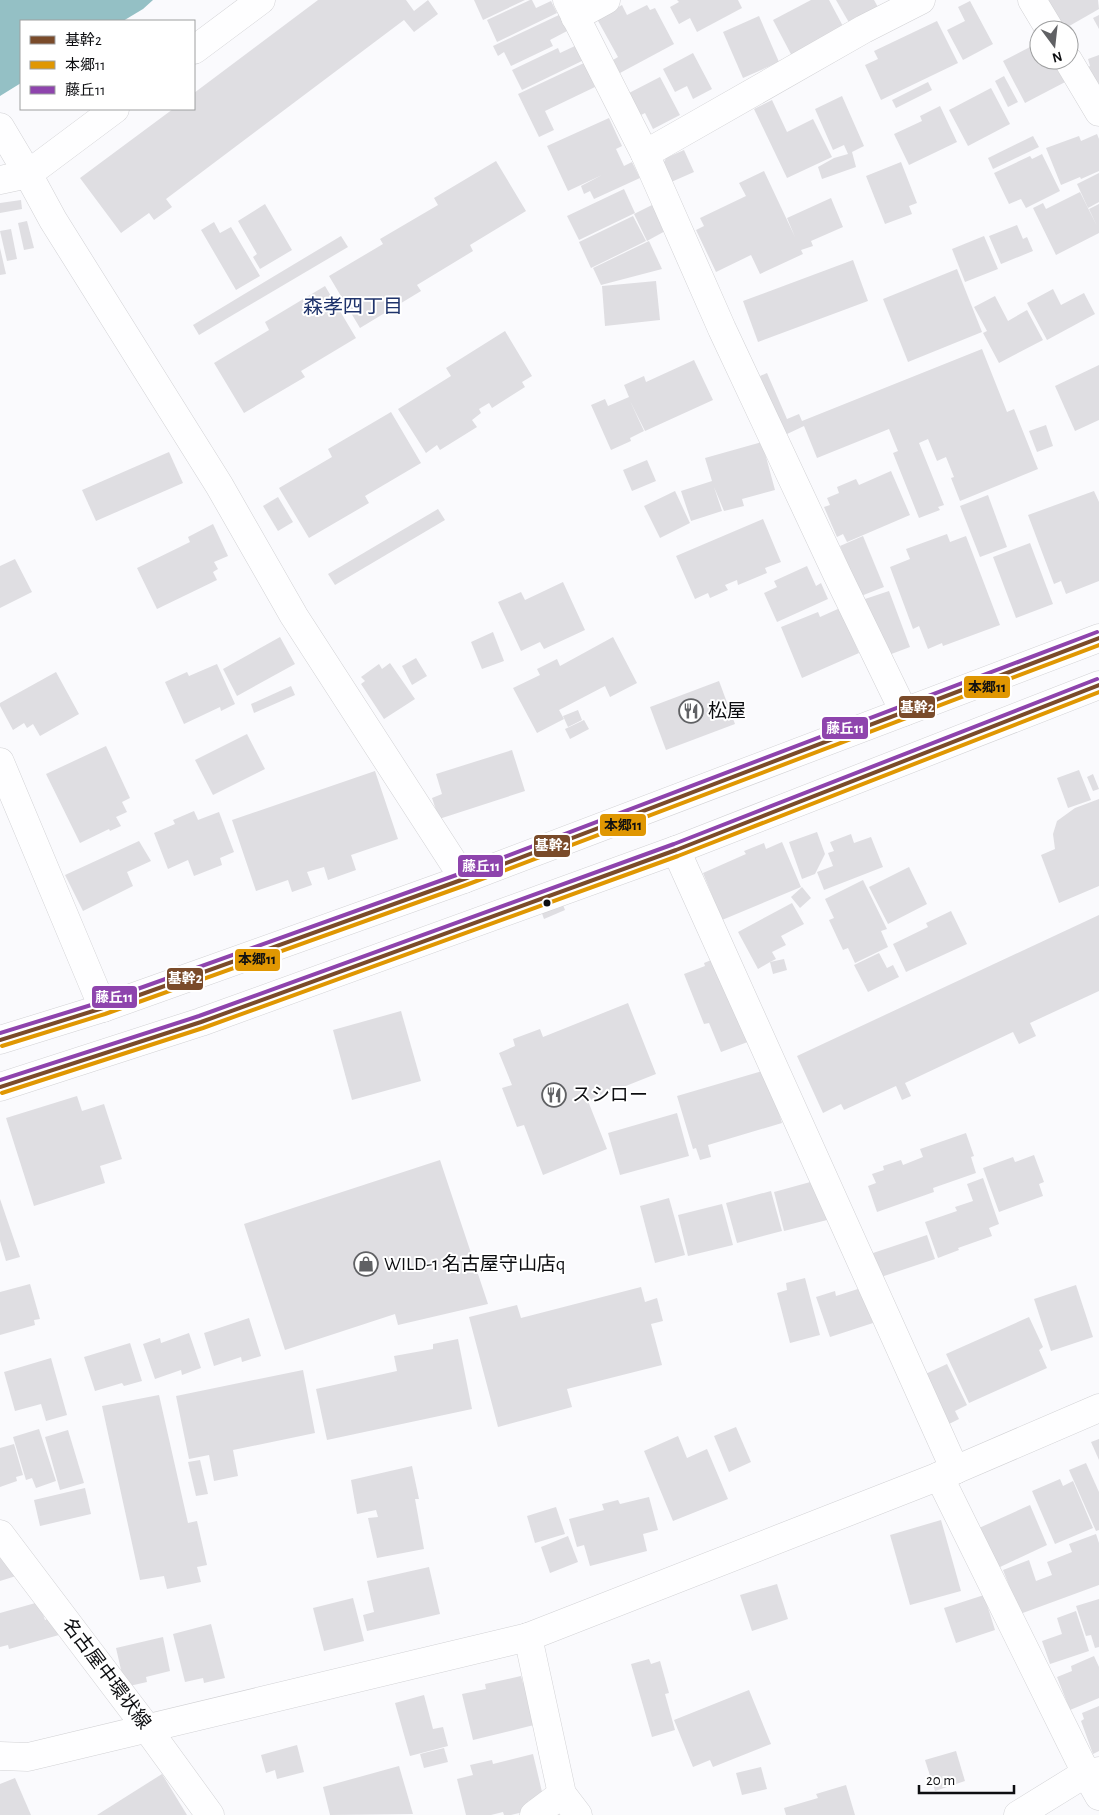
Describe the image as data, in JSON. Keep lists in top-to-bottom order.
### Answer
{
  "streets": {
    "main road": ["名古屋中環状線"]
  },
  "districts": ["森孝四丁目"],
  "places": {
    "restaurant": ["松屋", "スシロー"],
    "shop": ["WILD-1 名古屋守山店q"]
  },
  "lines": ["transit line 藤丘11", "transit line 基幹2", "transit line 本郷11"],
  "legend": ["基幹2", "本郷11", "藤丘11"],
  "scale_bar": "20 m",
  "north": "bottom"
}
